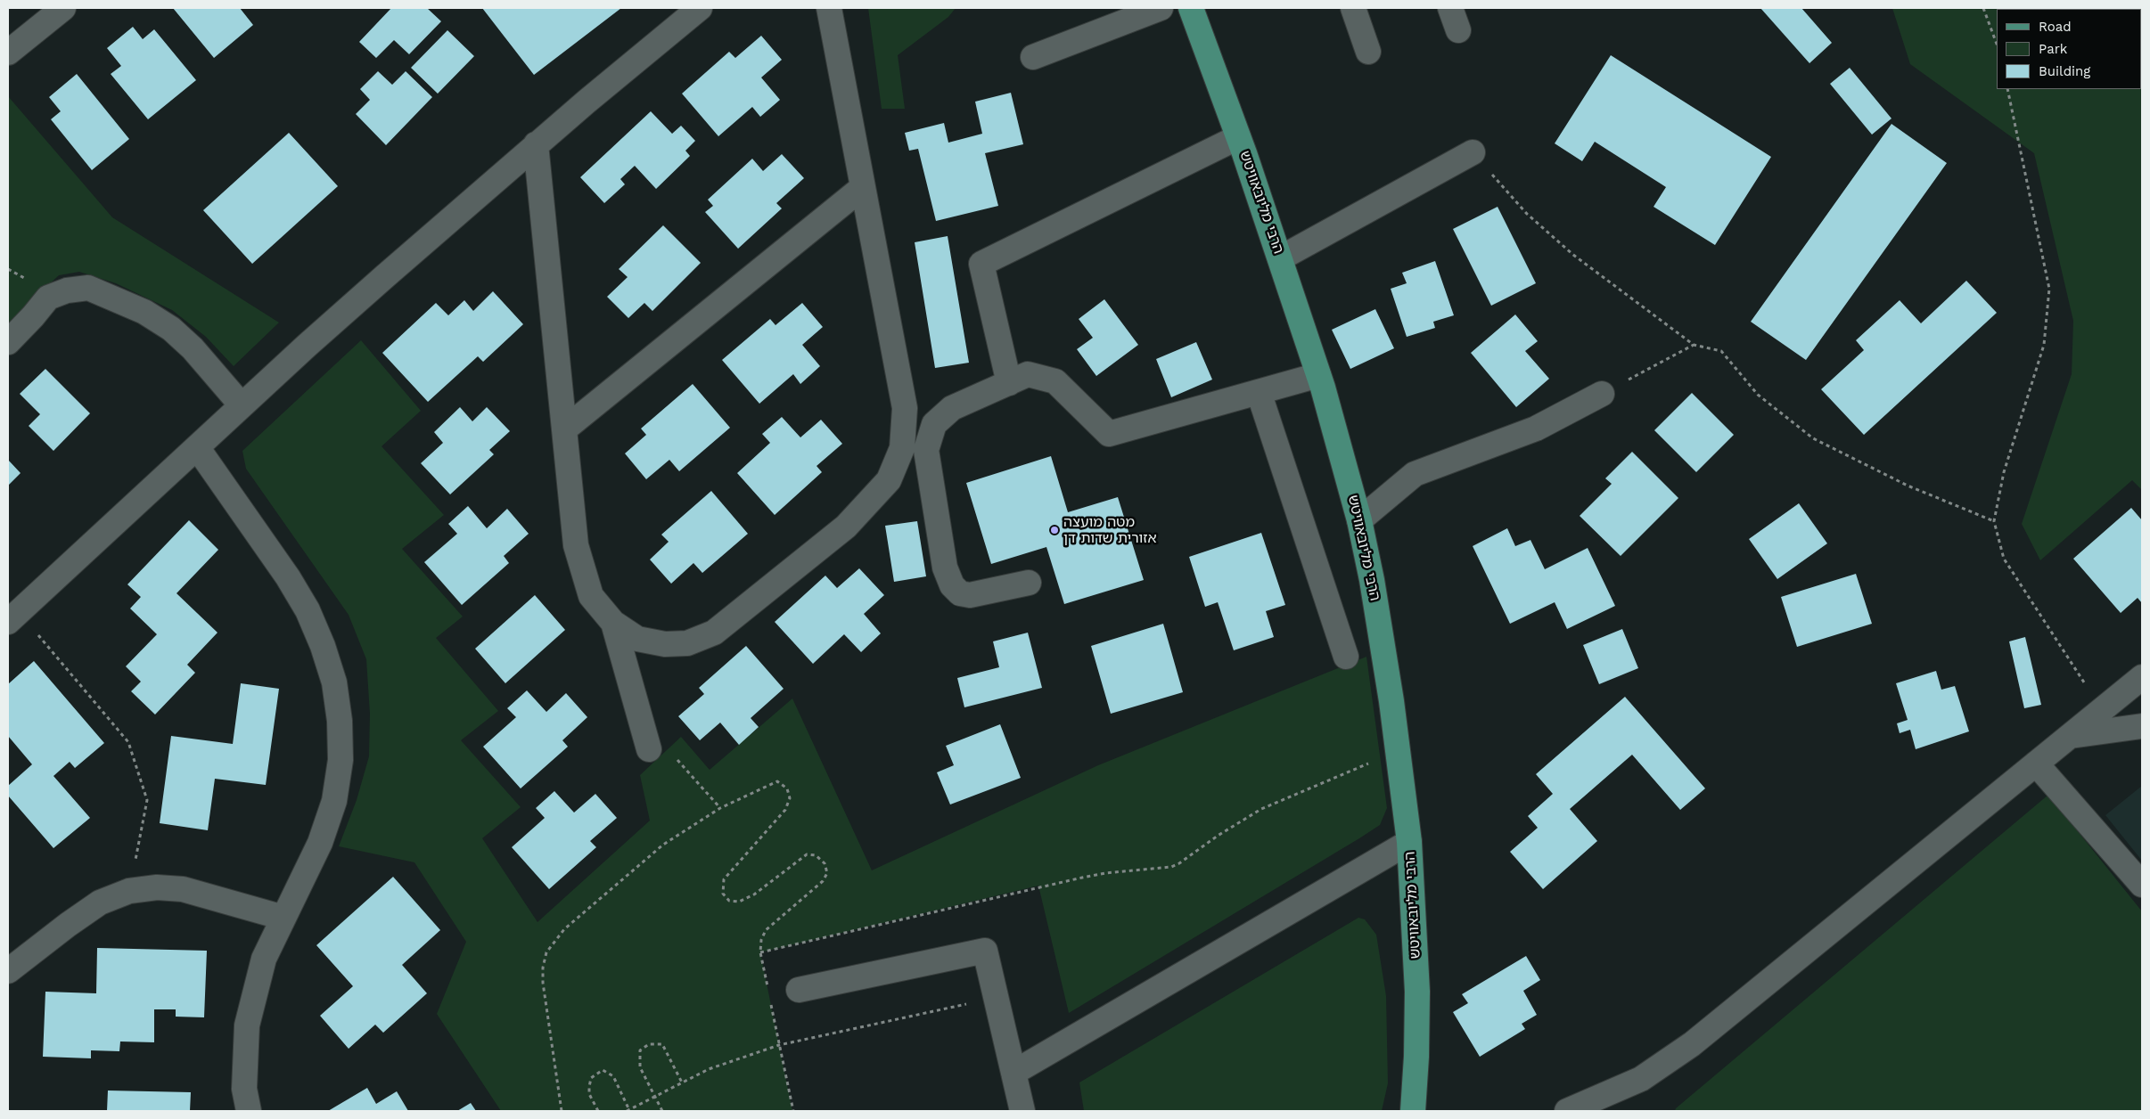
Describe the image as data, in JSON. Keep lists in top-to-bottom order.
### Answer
{
  "streets": {
    "main road": ["הרבי מליובאוויטש"]
  },
  "places": ["מטה מועצה אזורית שדות דן"],
  "legend": ["Road", "Park", "Building"]
}
